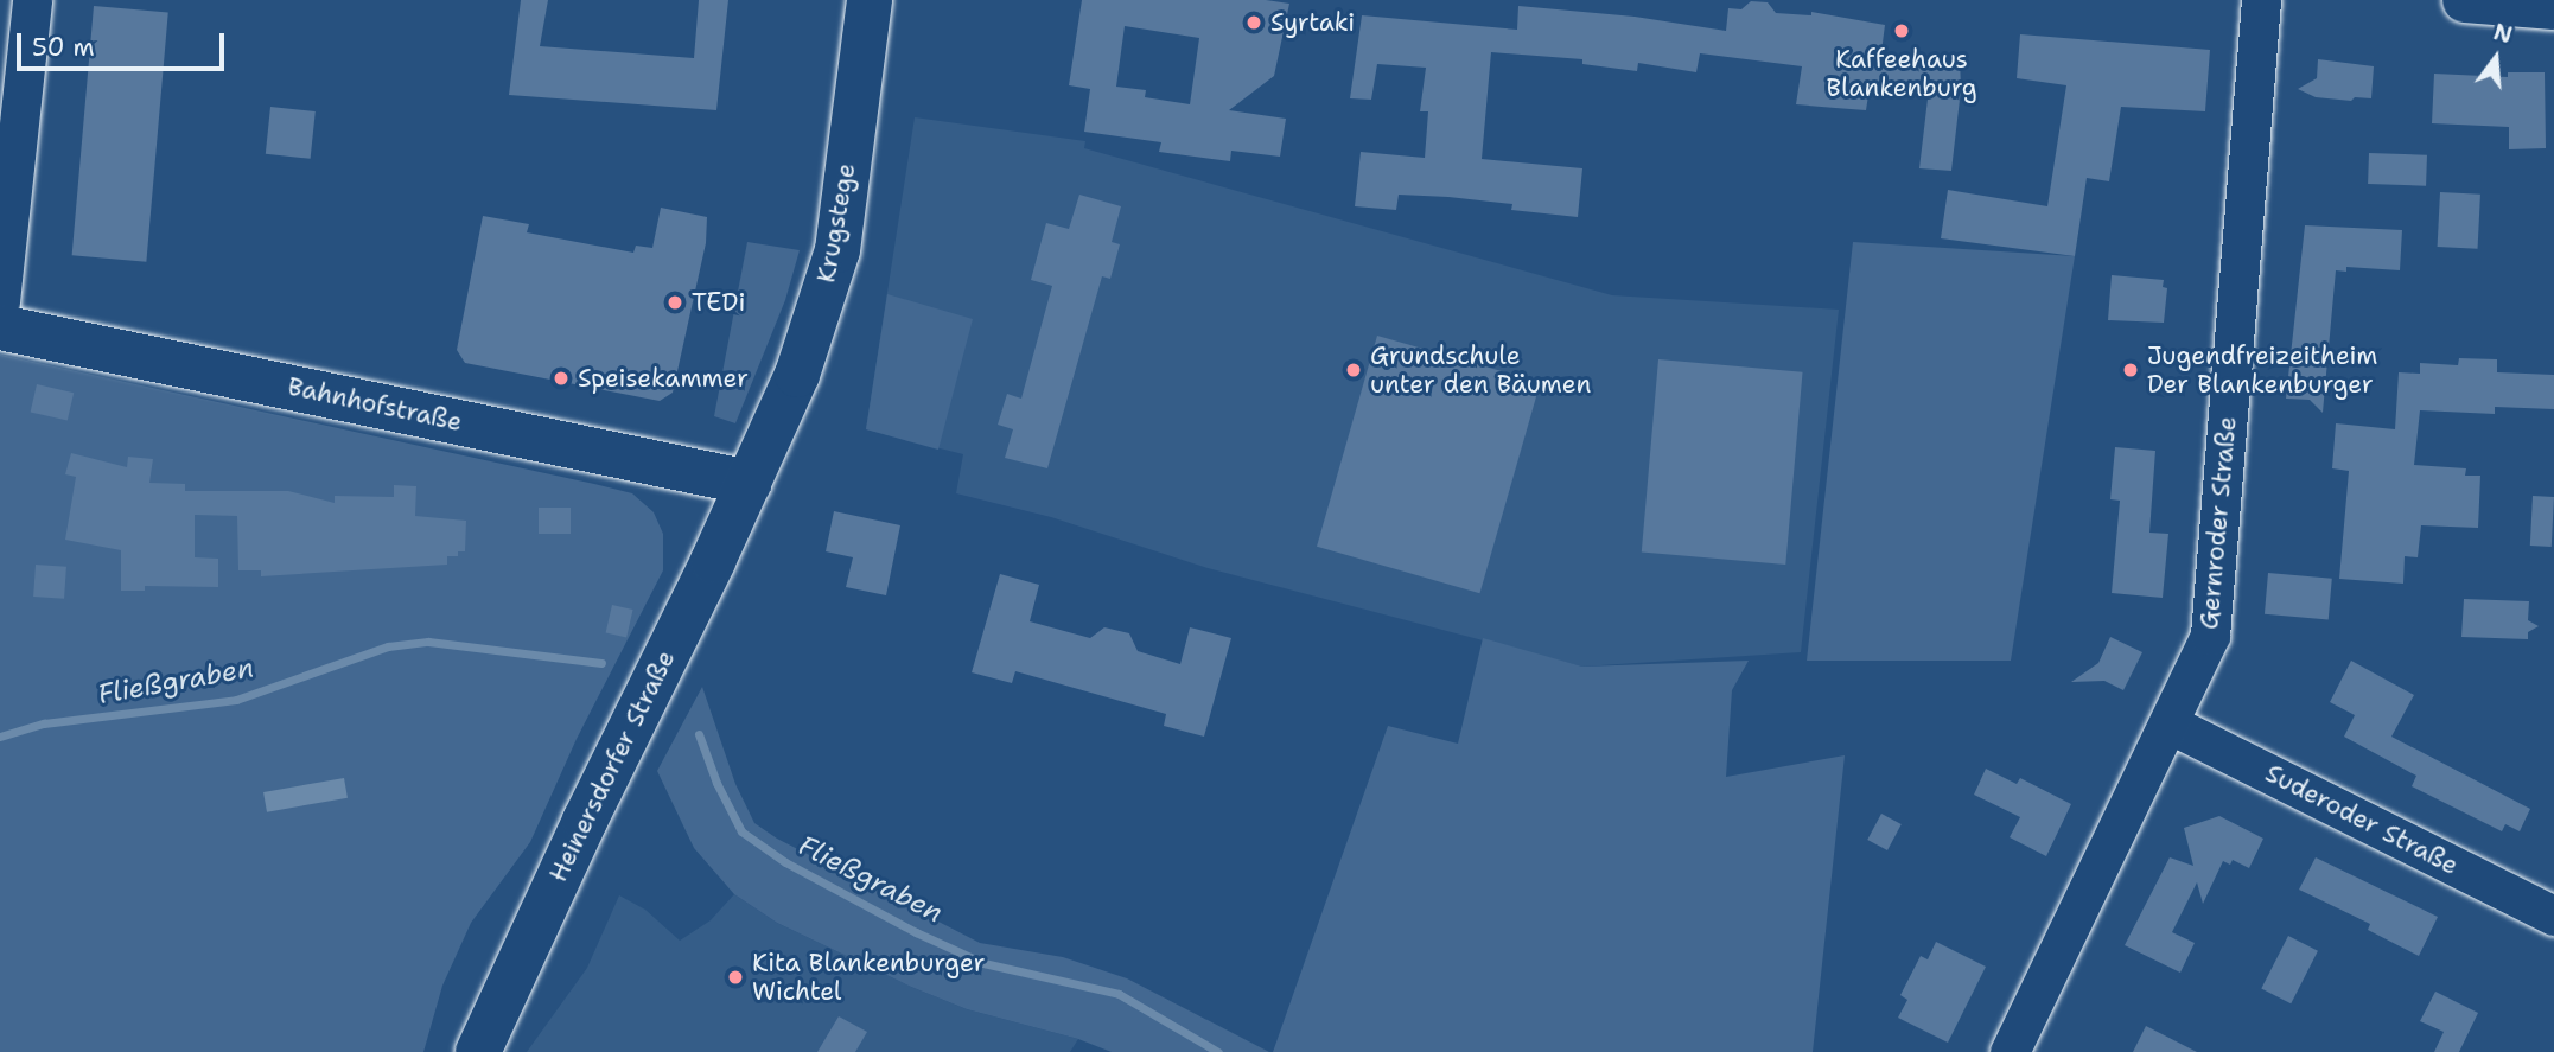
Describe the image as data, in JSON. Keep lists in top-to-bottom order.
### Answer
{
  "streets": {
    "main road": ["Krugstege", "Bahnhofstraße", "Heinersdorfer Straße"],
    "street": ["Gernroder Straße", "Suderoder Straße"]
  },
  "crossings": [
    ["Krugstege", "Bahnhofstraße"],
    ["Krugstege", "Heinersdorfer Straße"],
    ["Bahnhofstraße", "Heinersdorfer Straße"],
    ["Gernroder Straße", "Suderoder Straße"]
  ],
  "water": ["Fließgraben"],
  "places": [
    "Syrtaki",
    "Kaffeehaus Blankenburg",
    "TEDi",
    "Grundschule unter den Bäumen",
    "Jugendfreizeitheim Der Blankenburger",
    "Speisekammer",
    "Kita Blankenburger Wichtel"
  ],
  "scale_bar": "50 m",
  "north": "top"
}
